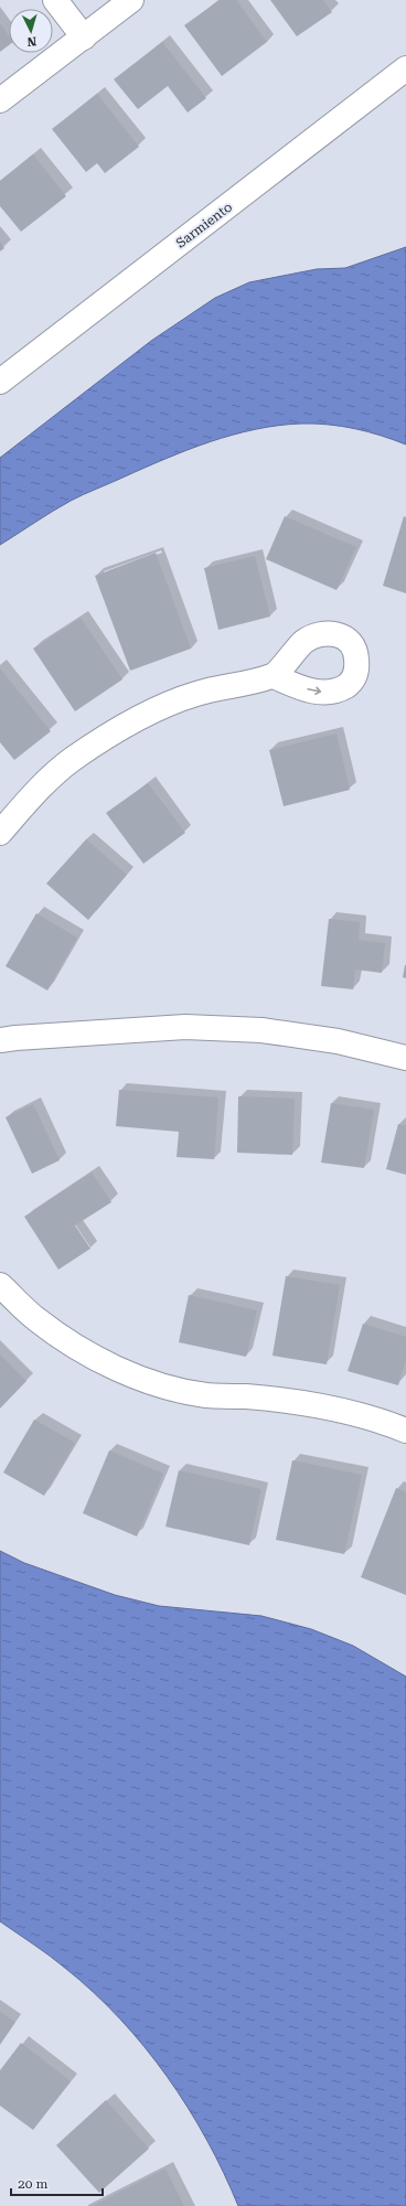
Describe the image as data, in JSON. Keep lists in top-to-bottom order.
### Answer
{
  "streets": {
    "street": ["Sarmiento"]
  },
  "scale_bar": "20 m",
  "north": "bottom"
}
